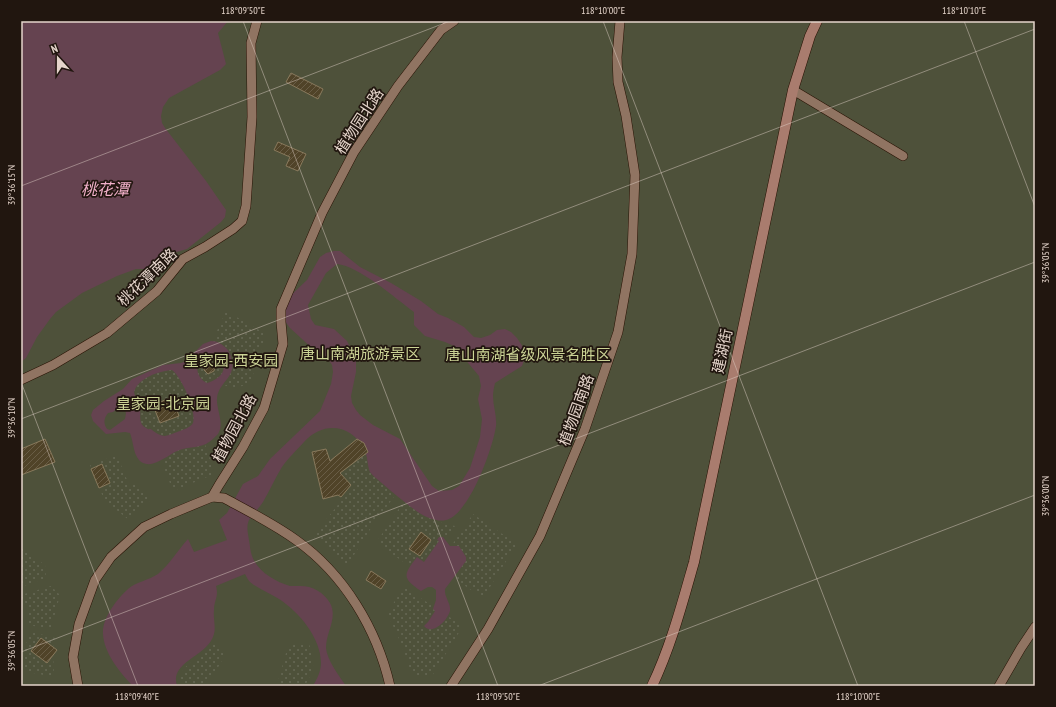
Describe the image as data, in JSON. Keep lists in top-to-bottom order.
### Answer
{
  "streets": {
    "street": [
      "植物园北路",
      "桃花潭南路",
      "建湖街",
      "植物园南路"
    ]
  },
  "water": ["桃花潭"],
  "parks": [
    "唐山南湖旅游景区",
    "唐山南湖省级风景名胜区",
    "皇家园-西安园",
    "皇家园-北京园"
  ],
  "north": "top",
  "coordinates": [
    "118°09'50\"E",
    "118°10'00\"E",
    "118°10'10\"E",
    "39°36'15\"N",
    "39°36'05\"N",
    "39°36'10\"N",
    "39°36'00\"N",
    "118°09'40\"E"
  ]
}
